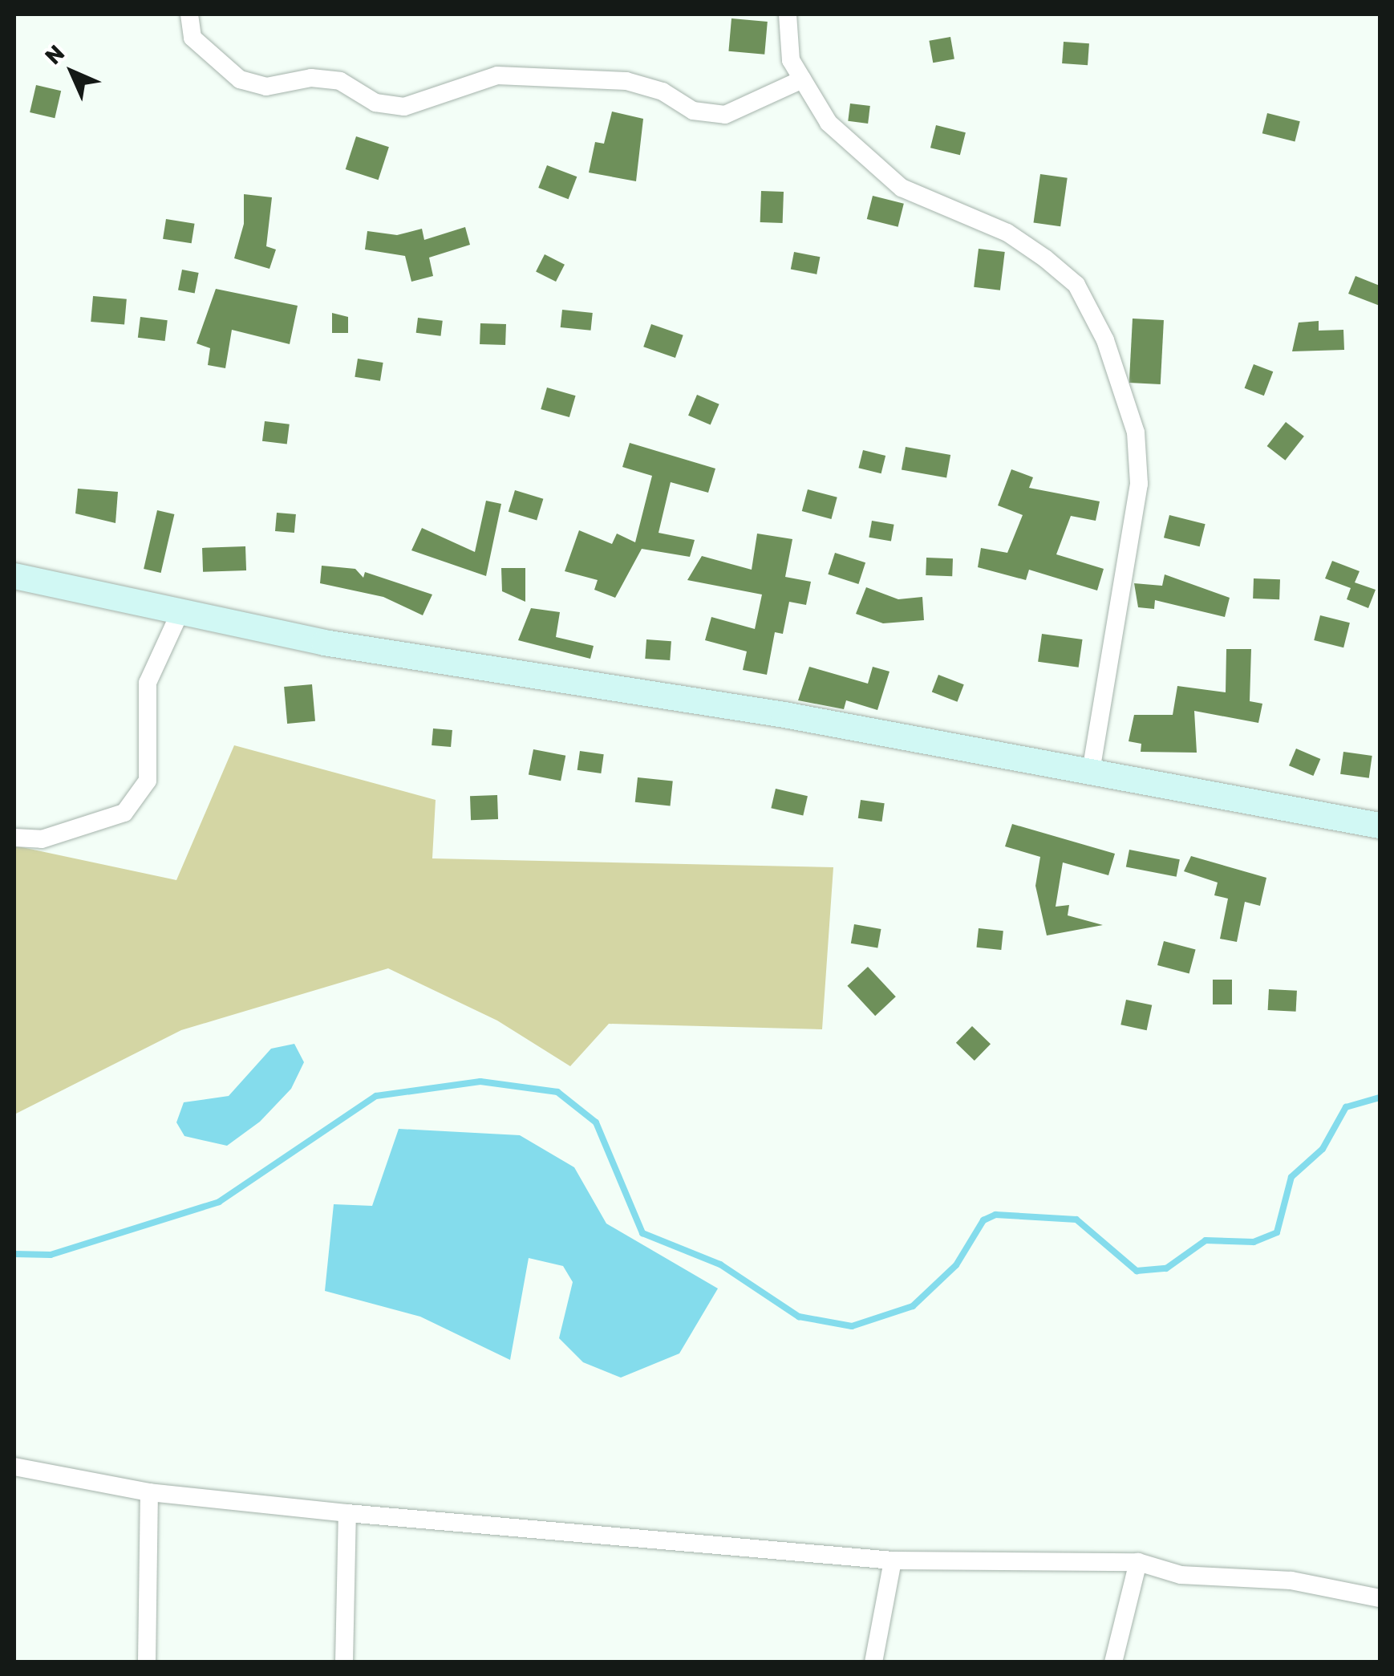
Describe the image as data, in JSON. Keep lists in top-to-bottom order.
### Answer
{
  "north": "top left"
}
